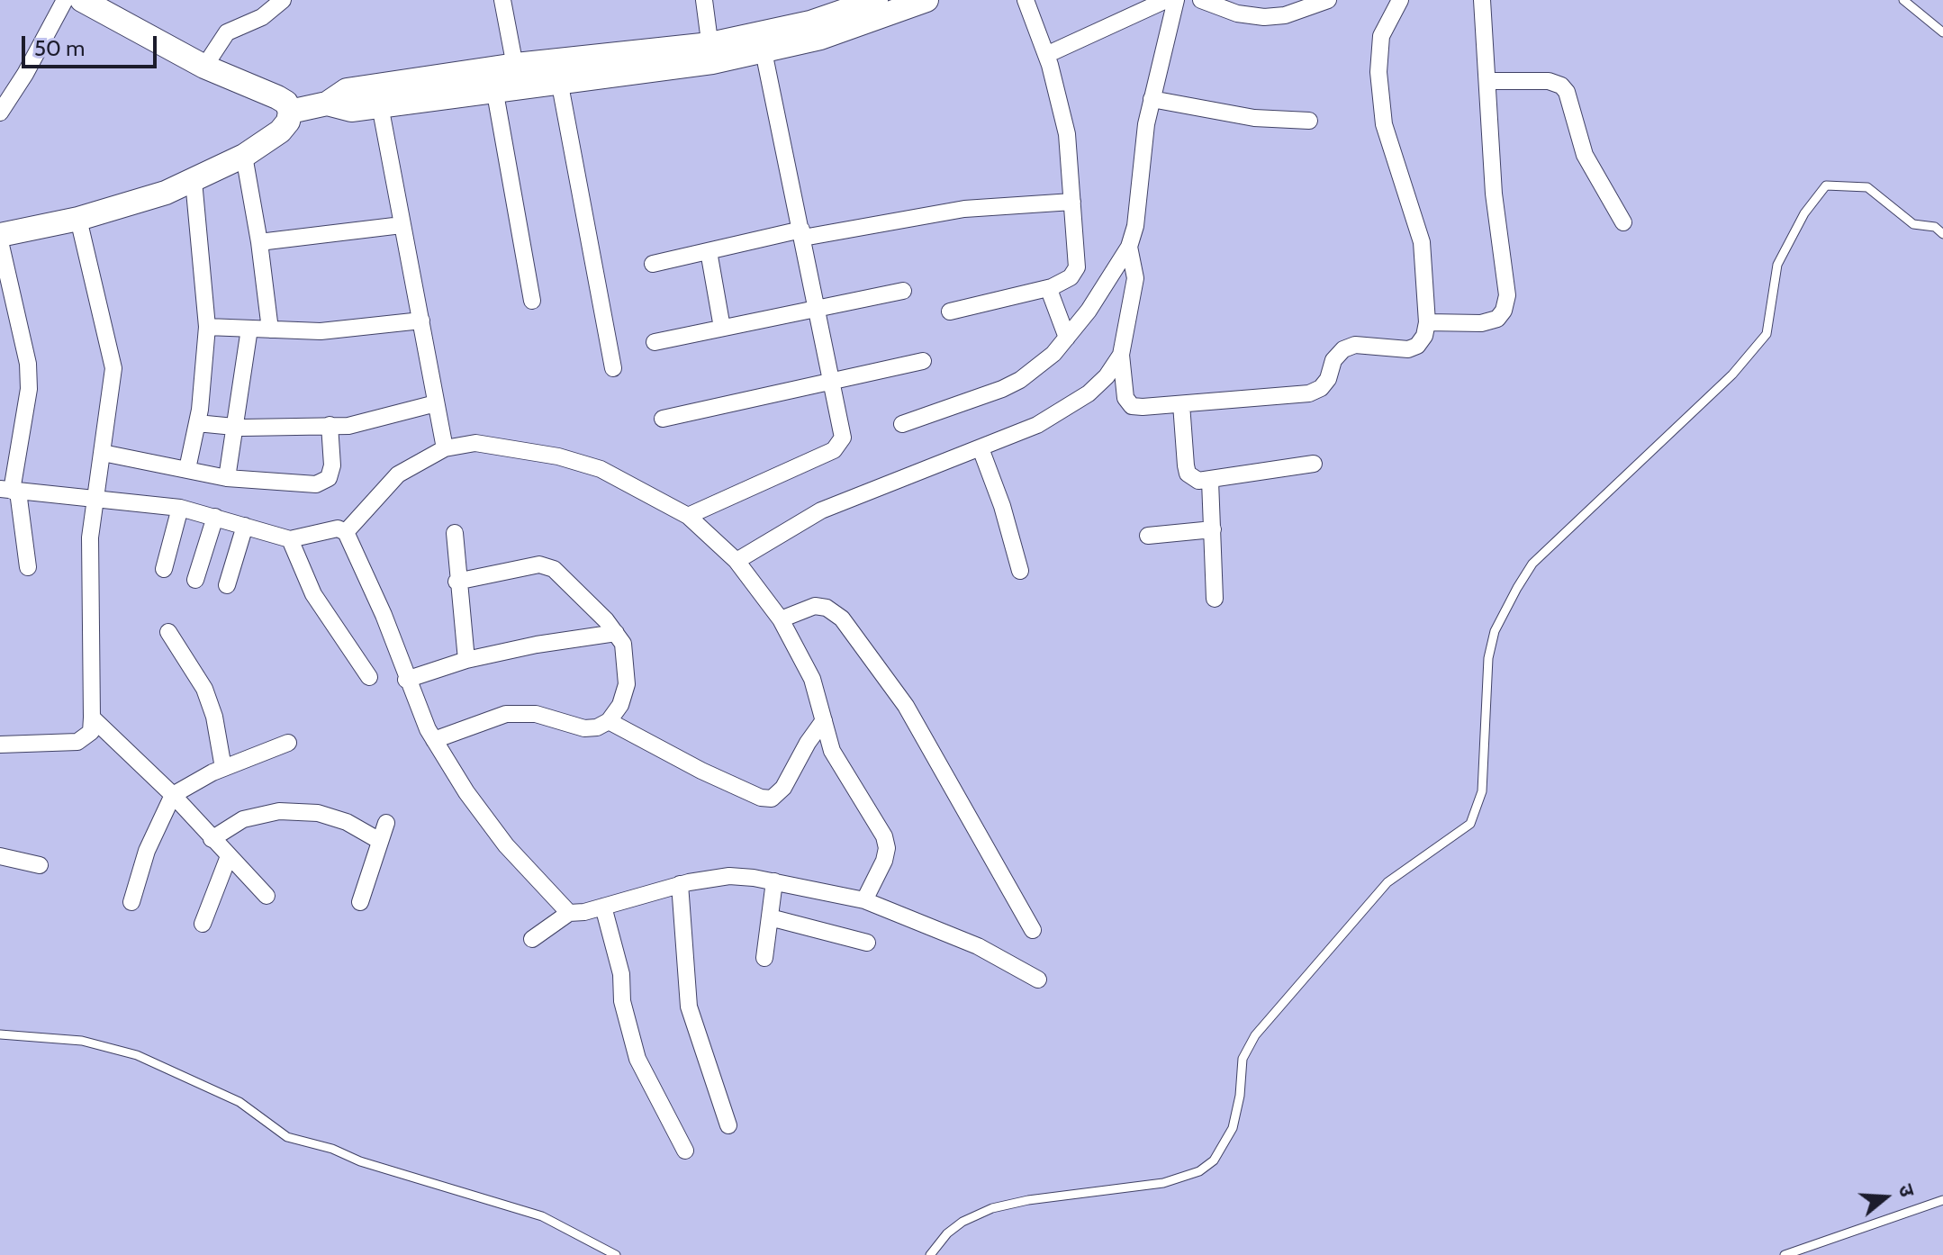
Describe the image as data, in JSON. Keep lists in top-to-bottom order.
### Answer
{
  "scale_bar": "50 m",
  "north": "right"
}
